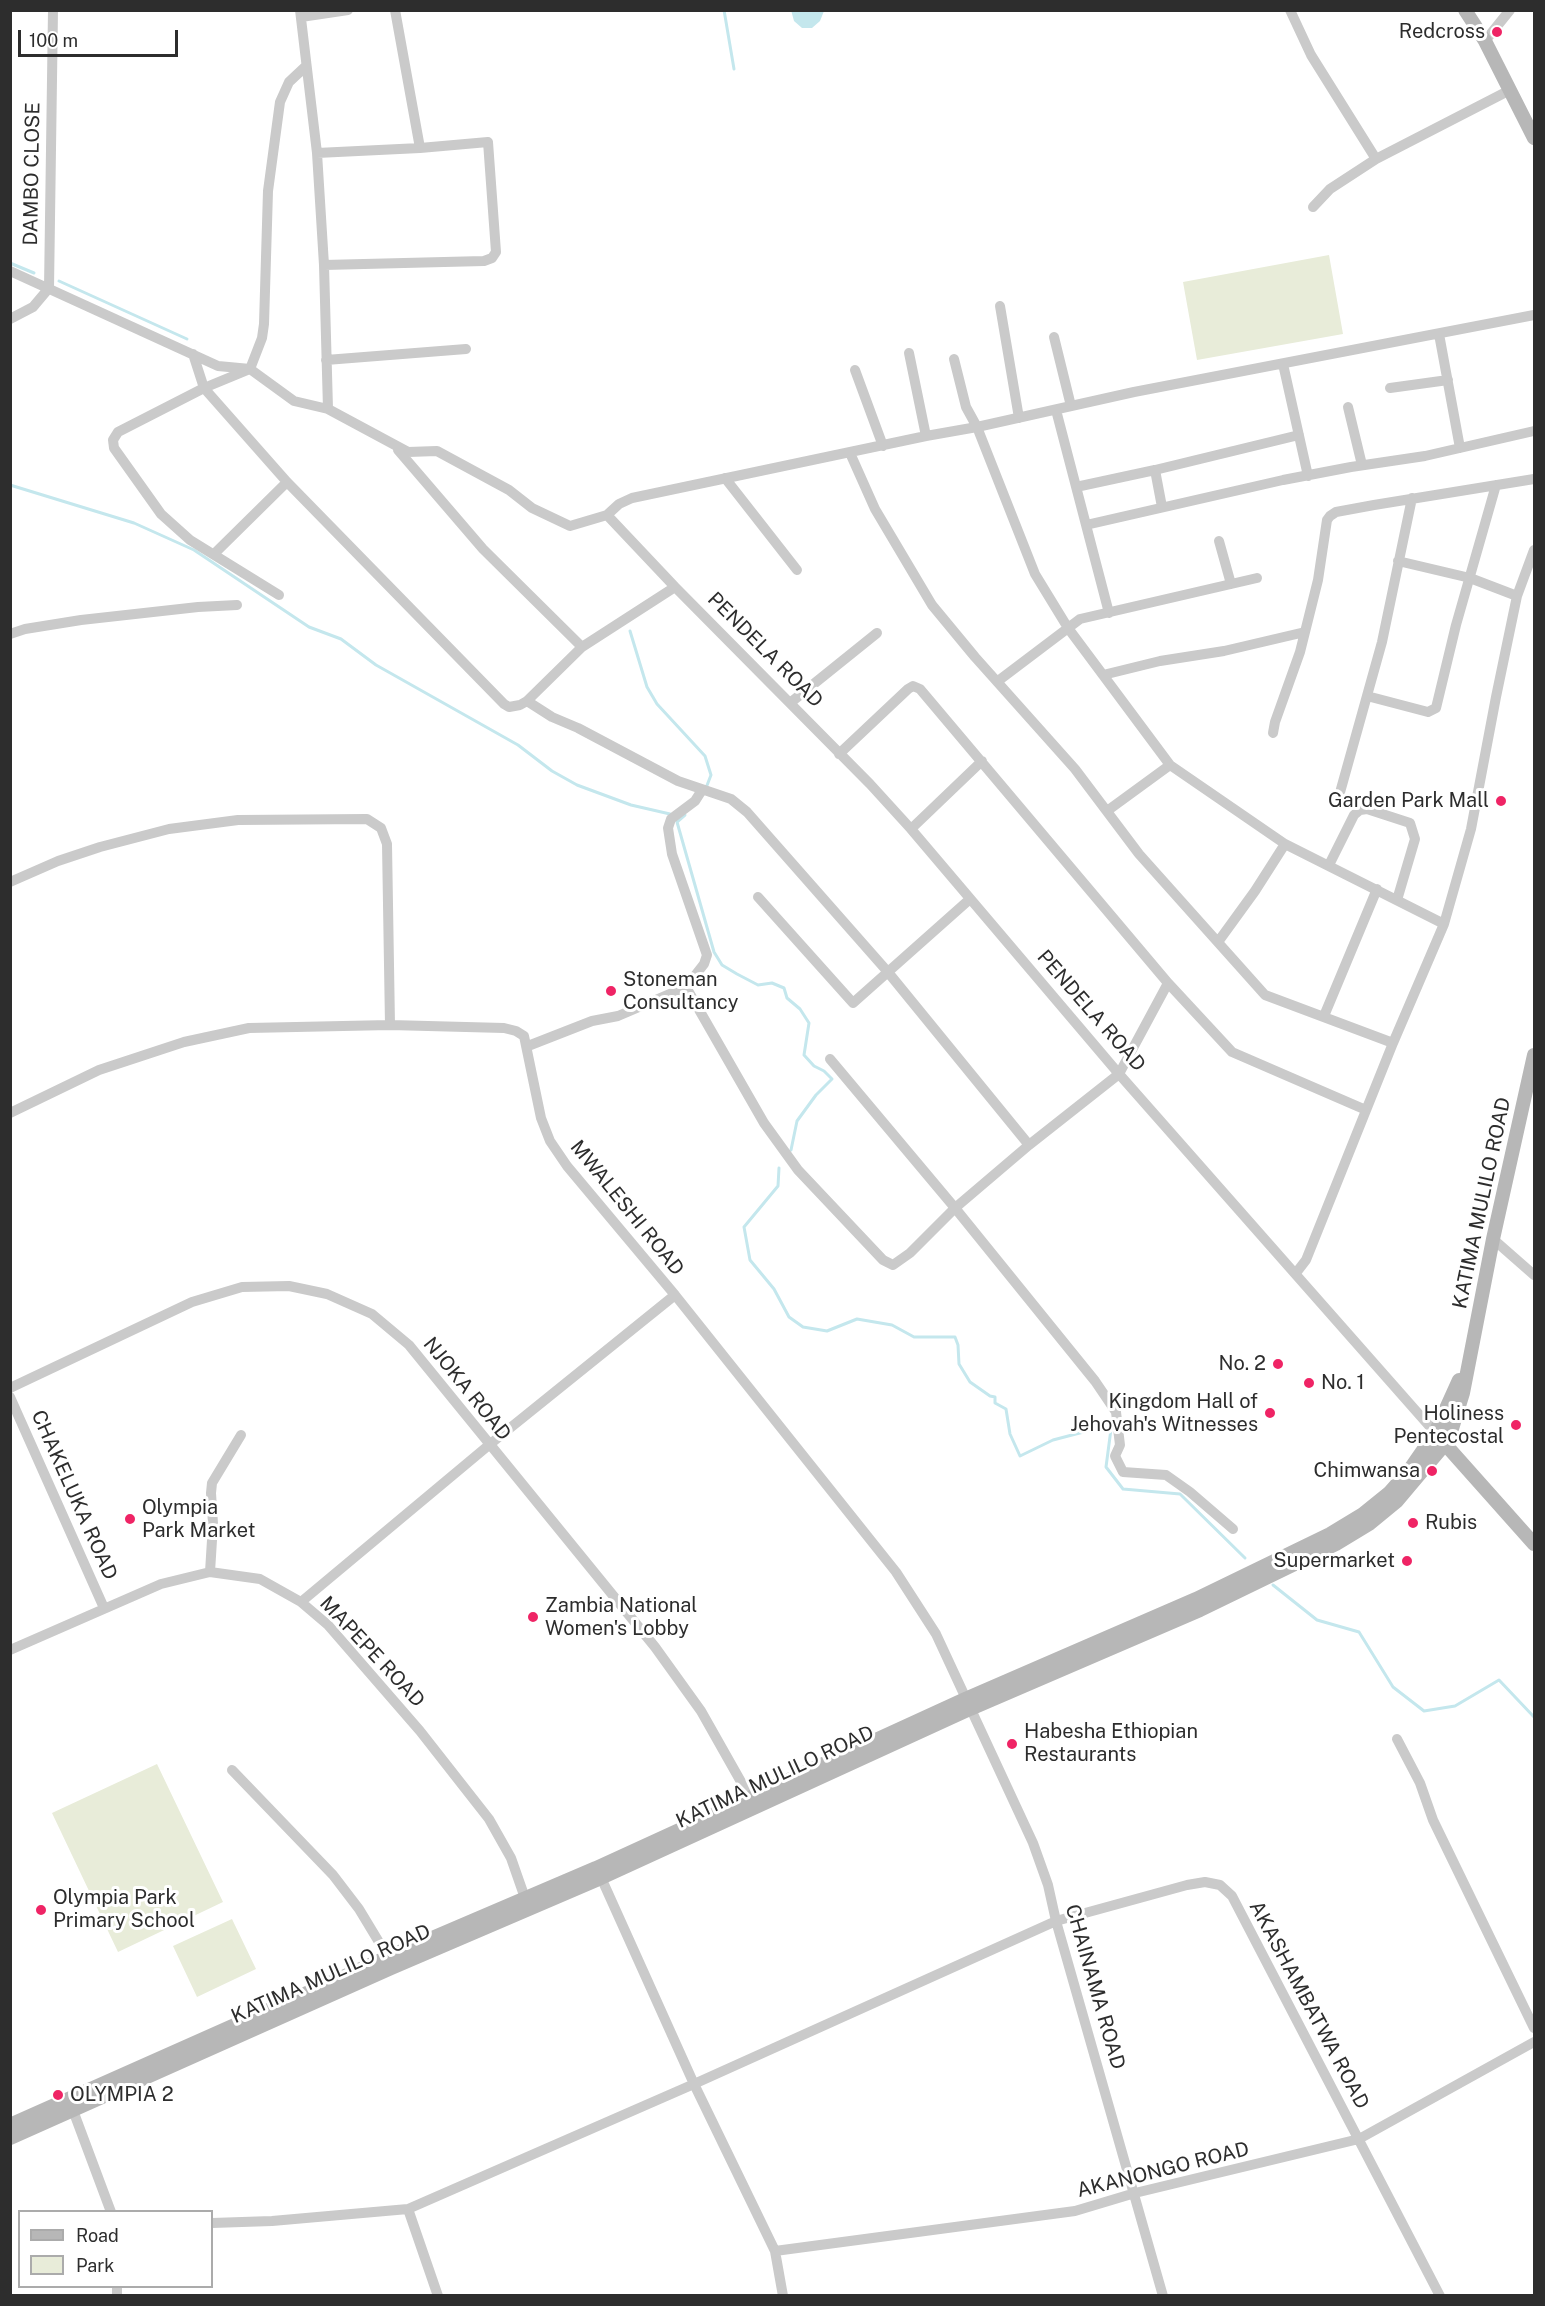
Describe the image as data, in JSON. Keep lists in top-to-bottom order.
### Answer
{
  "streets": {
    "main road": ["PENDELA ROAD", "KATIMA MULILO ROAD"],
    "street": [
      "DAMBO CLOSE",
      "MWALESHI ROAD",
      "NJOKA ROAD",
      "CHAKELUKA ROAD",
      "MAPEPE ROAD",
      "CHAINAMA ROAD",
      "AKASHAMBATWA ROAD",
      "AKANONGO ROAD"
    ]
  },
  "crossings": [
    ["PENDELA ROAD", "KATIMA MULILO ROAD"],
    ["KATIMA MULILO ROAD", "MWALESHI ROAD"],
    ["KATIMA MULILO ROAD", "NJOKA ROAD"],
    ["KATIMA MULILO ROAD", "MAPEPE ROAD"],
    ["KATIMA MULILO ROAD", "CHAINAMA ROAD"],
    ["MWALESHI ROAD", "CHAINAMA ROAD"],
    ["CHAKELUKA ROAD", "MAPEPE ROAD"],
    ["CHAINAMA ROAD", "AKASHAMBATWA ROAD"],
    ["CHAINAMA ROAD", "AKANONGO ROAD"],
    ["AKASHAMBATWA ROAD", "AKANONGO ROAD"]
  ],
  "places": [
    "Redcross",
    "Garden Park Mall",
    "Stoneman Consultancy",
    "No. 2",
    "No. 1",
    "Kingdom Hall of Jehovah's Witnesses",
    "Holiness Pentecostal",
    "Chimwansa",
    "Olympia Park Market",
    "Rubis",
    "Supermarket",
    "Zambia National Women's Lobby",
    "Habesha Ethiopian Restaurants",
    "Olympia Park Primary School",
    "OLYMPIA 2"
  ],
  "legend": ["Road", "Park"],
  "scale_bar": "100 m"
}
